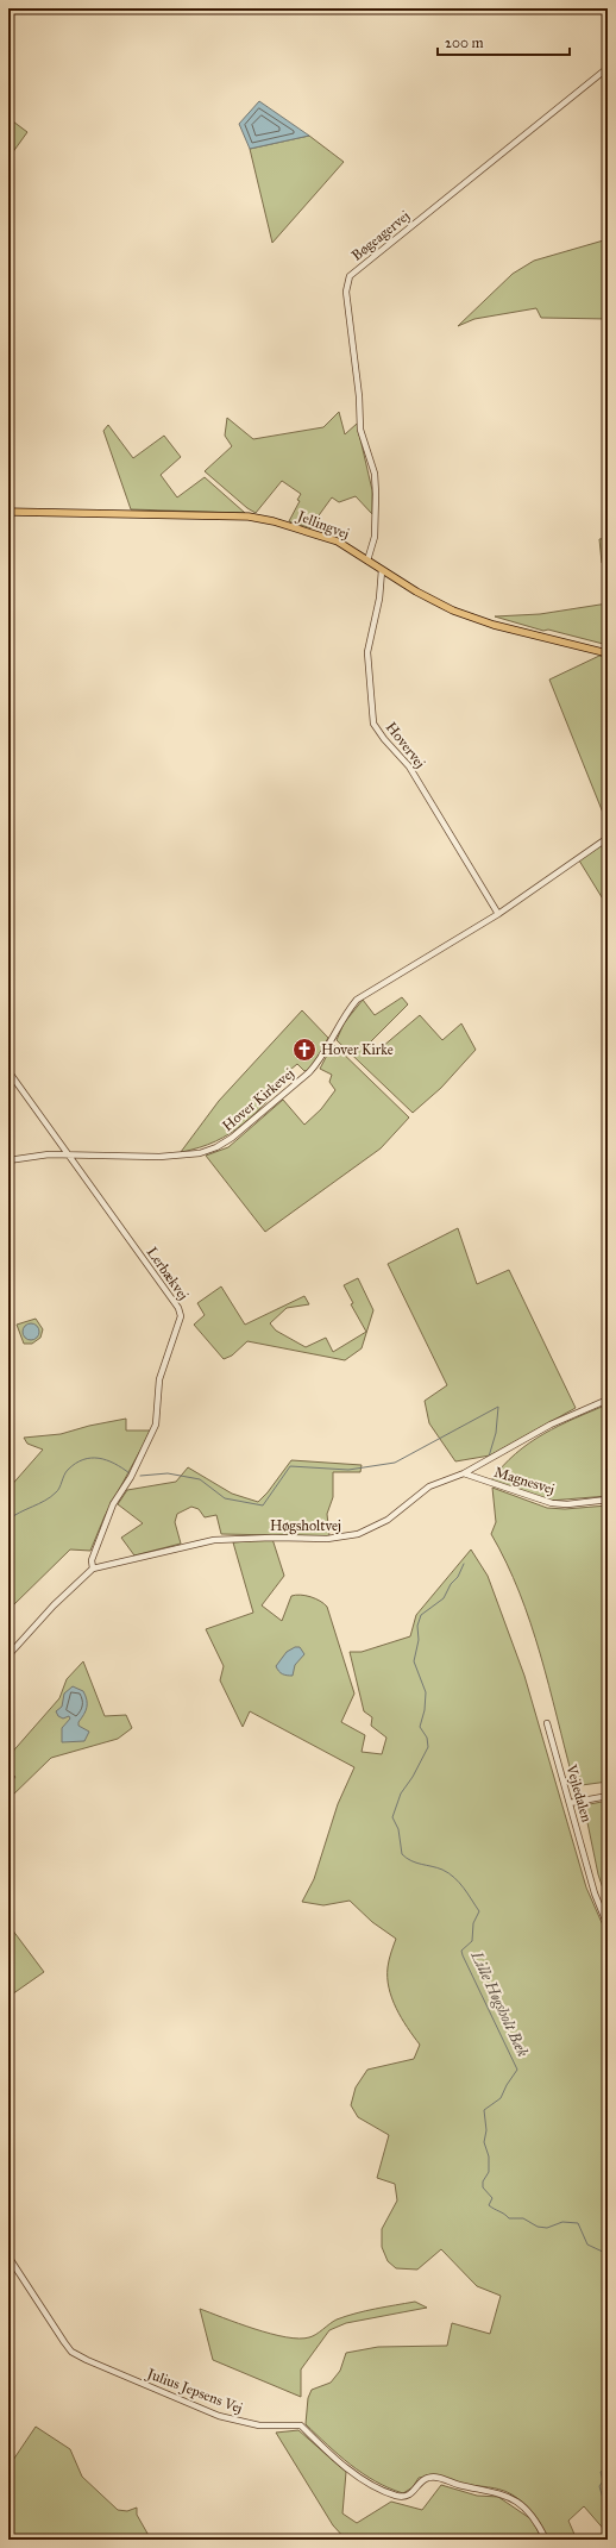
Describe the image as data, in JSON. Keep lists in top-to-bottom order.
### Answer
{
  "streets": {
    "main road": ["Jellingvej"],
    "street": [
      "Bøgeagervej",
      "Hovervej",
      "Hover Kirkevej",
      "Lerbækvej",
      "Magnesvej",
      "Høgsholtvej",
      "Vejledalen",
      "Julius Jepsens Vej"
    ]
  },
  "crossings": [
    ["Bøgeagervej", "Jellingvej"],
    ["Jellingvej", "Hovervej"],
    ["Hovervej", "Hover Kirkevej"],
    ["Hover Kirkevej", "Lerbækvej"],
    ["Lerbækvej", "Høgsholtvej"],
    ["Magnesvej", "Høgsholtvej"]
  ],
  "water": ["Lille Høgsholt Bæk"],
  "places": {
    "church": ["Hover Kirke"]
  },
  "scale_bar": "200 m"
}
